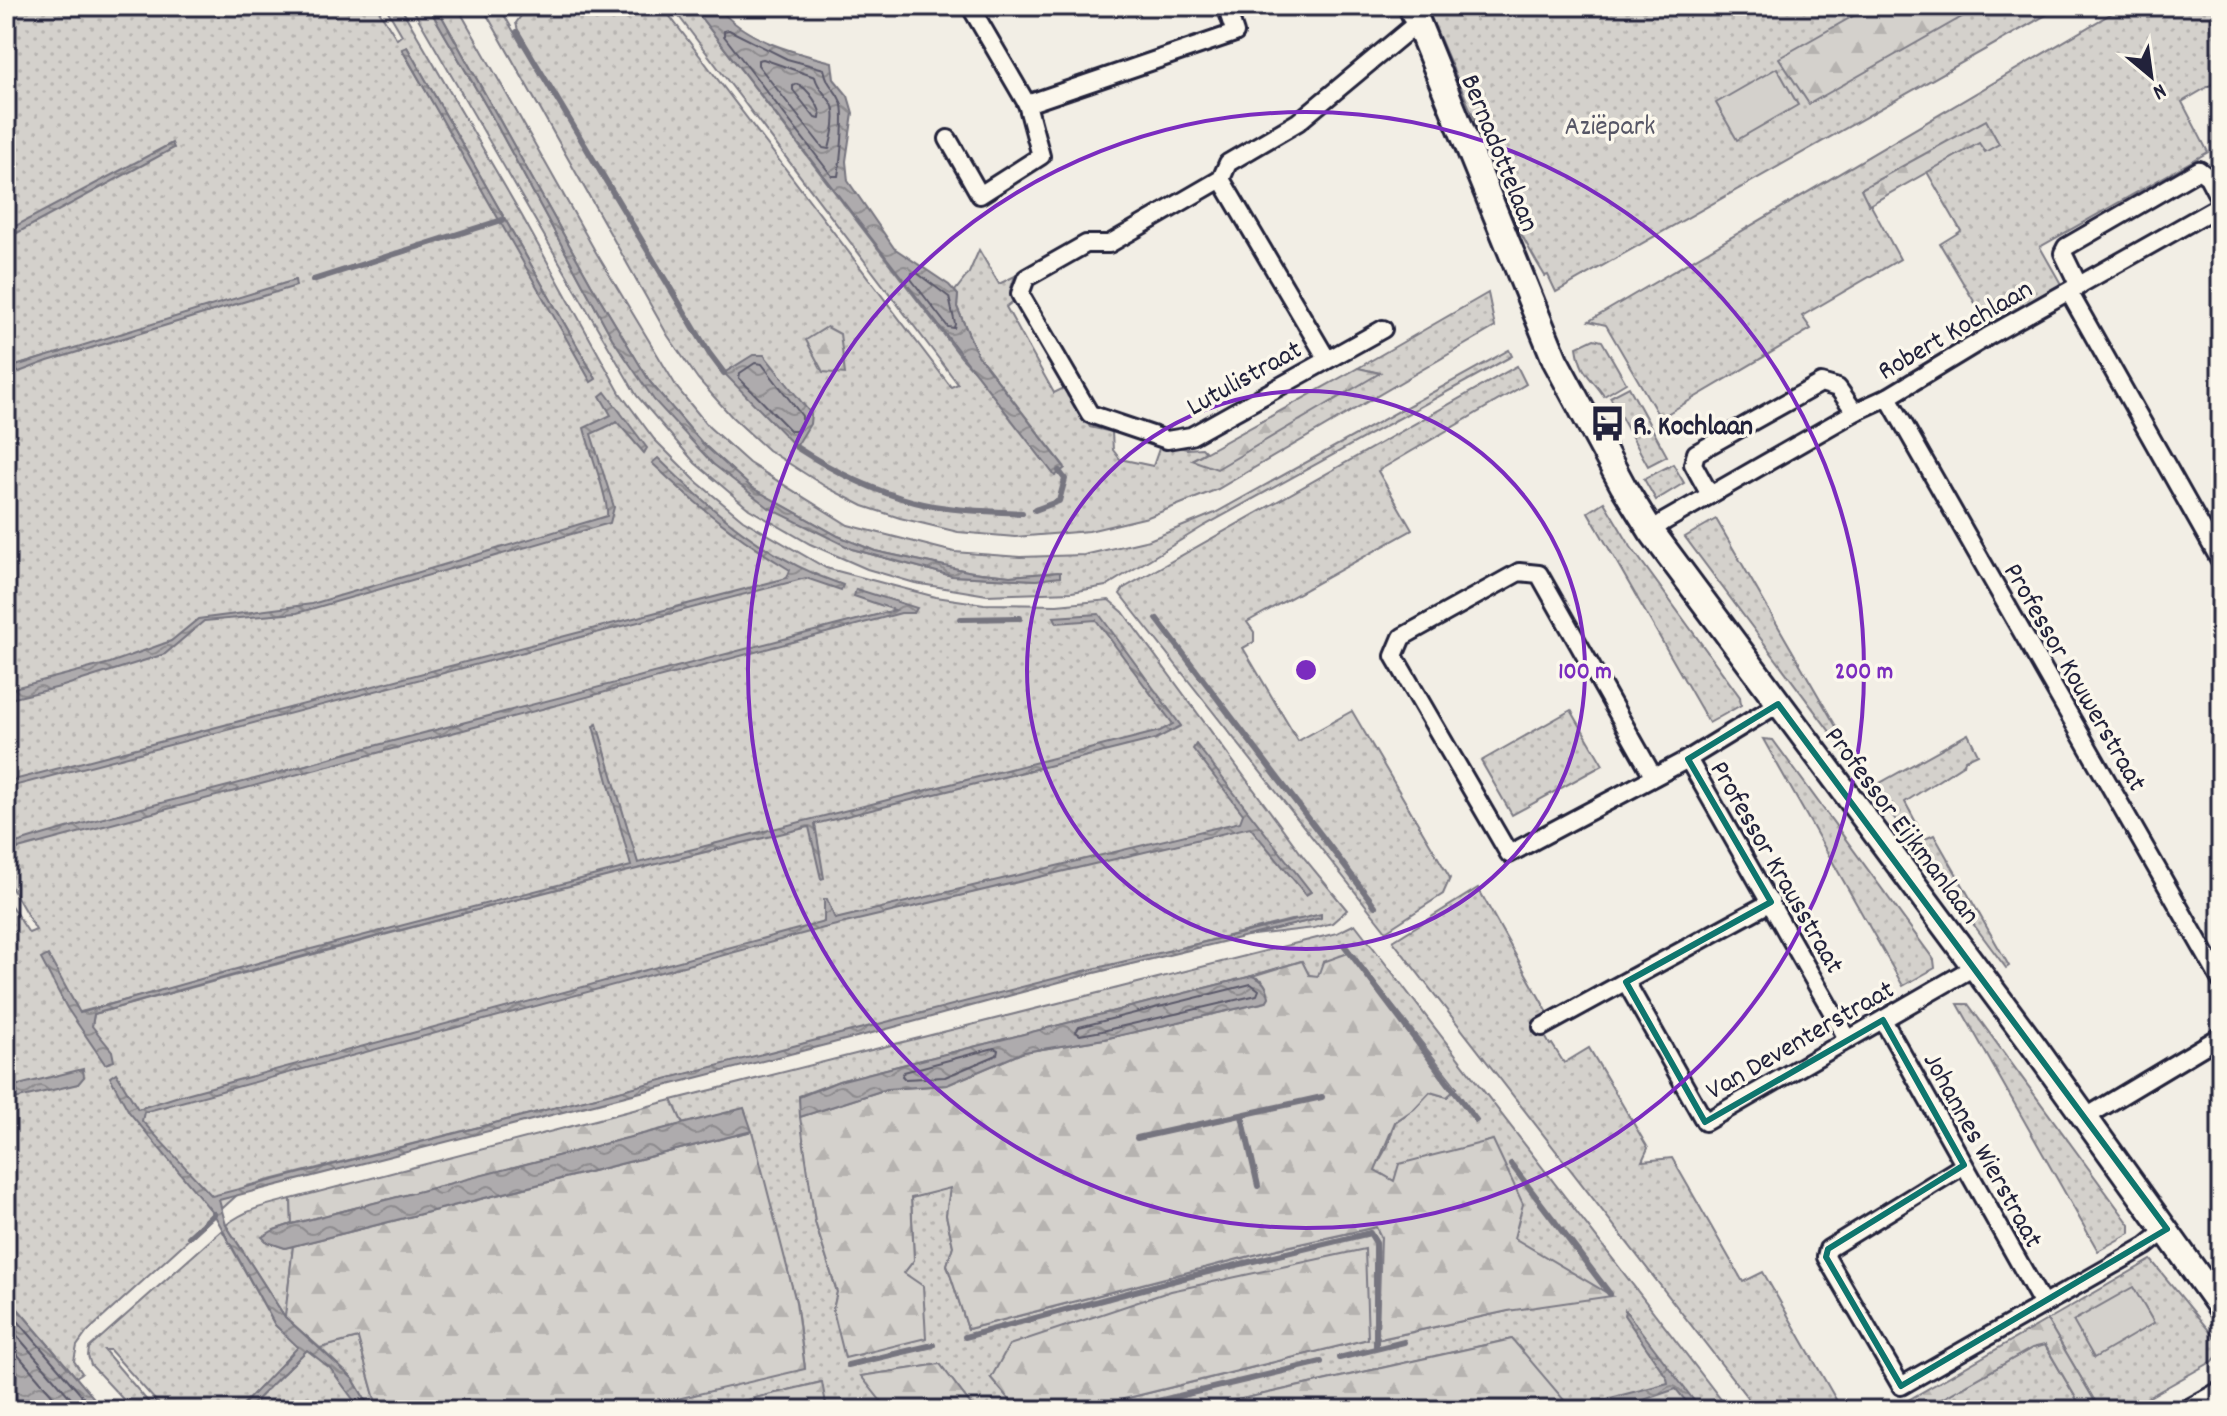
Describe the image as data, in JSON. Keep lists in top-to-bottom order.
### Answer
{
  "streets": {
    "street": [
      "Bernadottelaan",
      "Robert Kochlaan",
      "Lutulistraat",
      "Professor Kouwerstraat",
      "Professor Eijkmanlaan",
      "Professor Krausstraat",
      "Van Deventerstraat",
      "Johannes Wierstraat"
    ]
  },
  "crossings": [
    ["Bernadottelaan", "Professor Eijkmanlaan"],
    ["Robert Kochlaan", "Professor Kouwerstraat"],
    ["Robert Kochlaan", "Professor Eijkmanlaan"],
    ["Professor Eijkmanlaan", "Van Deventerstraat"],
    ["Professor Krausstraat", "Van Deventerstraat"],
    ["Van Deventerstraat", "Johannes Wierstraat"]
  ],
  "parks": ["Aziëpark"],
  "places": {
    "bus stop": ["R. Kochlaan"]
  },
  "north": "bottom right",
  "rings": ["100 m", "200 m"]
}
